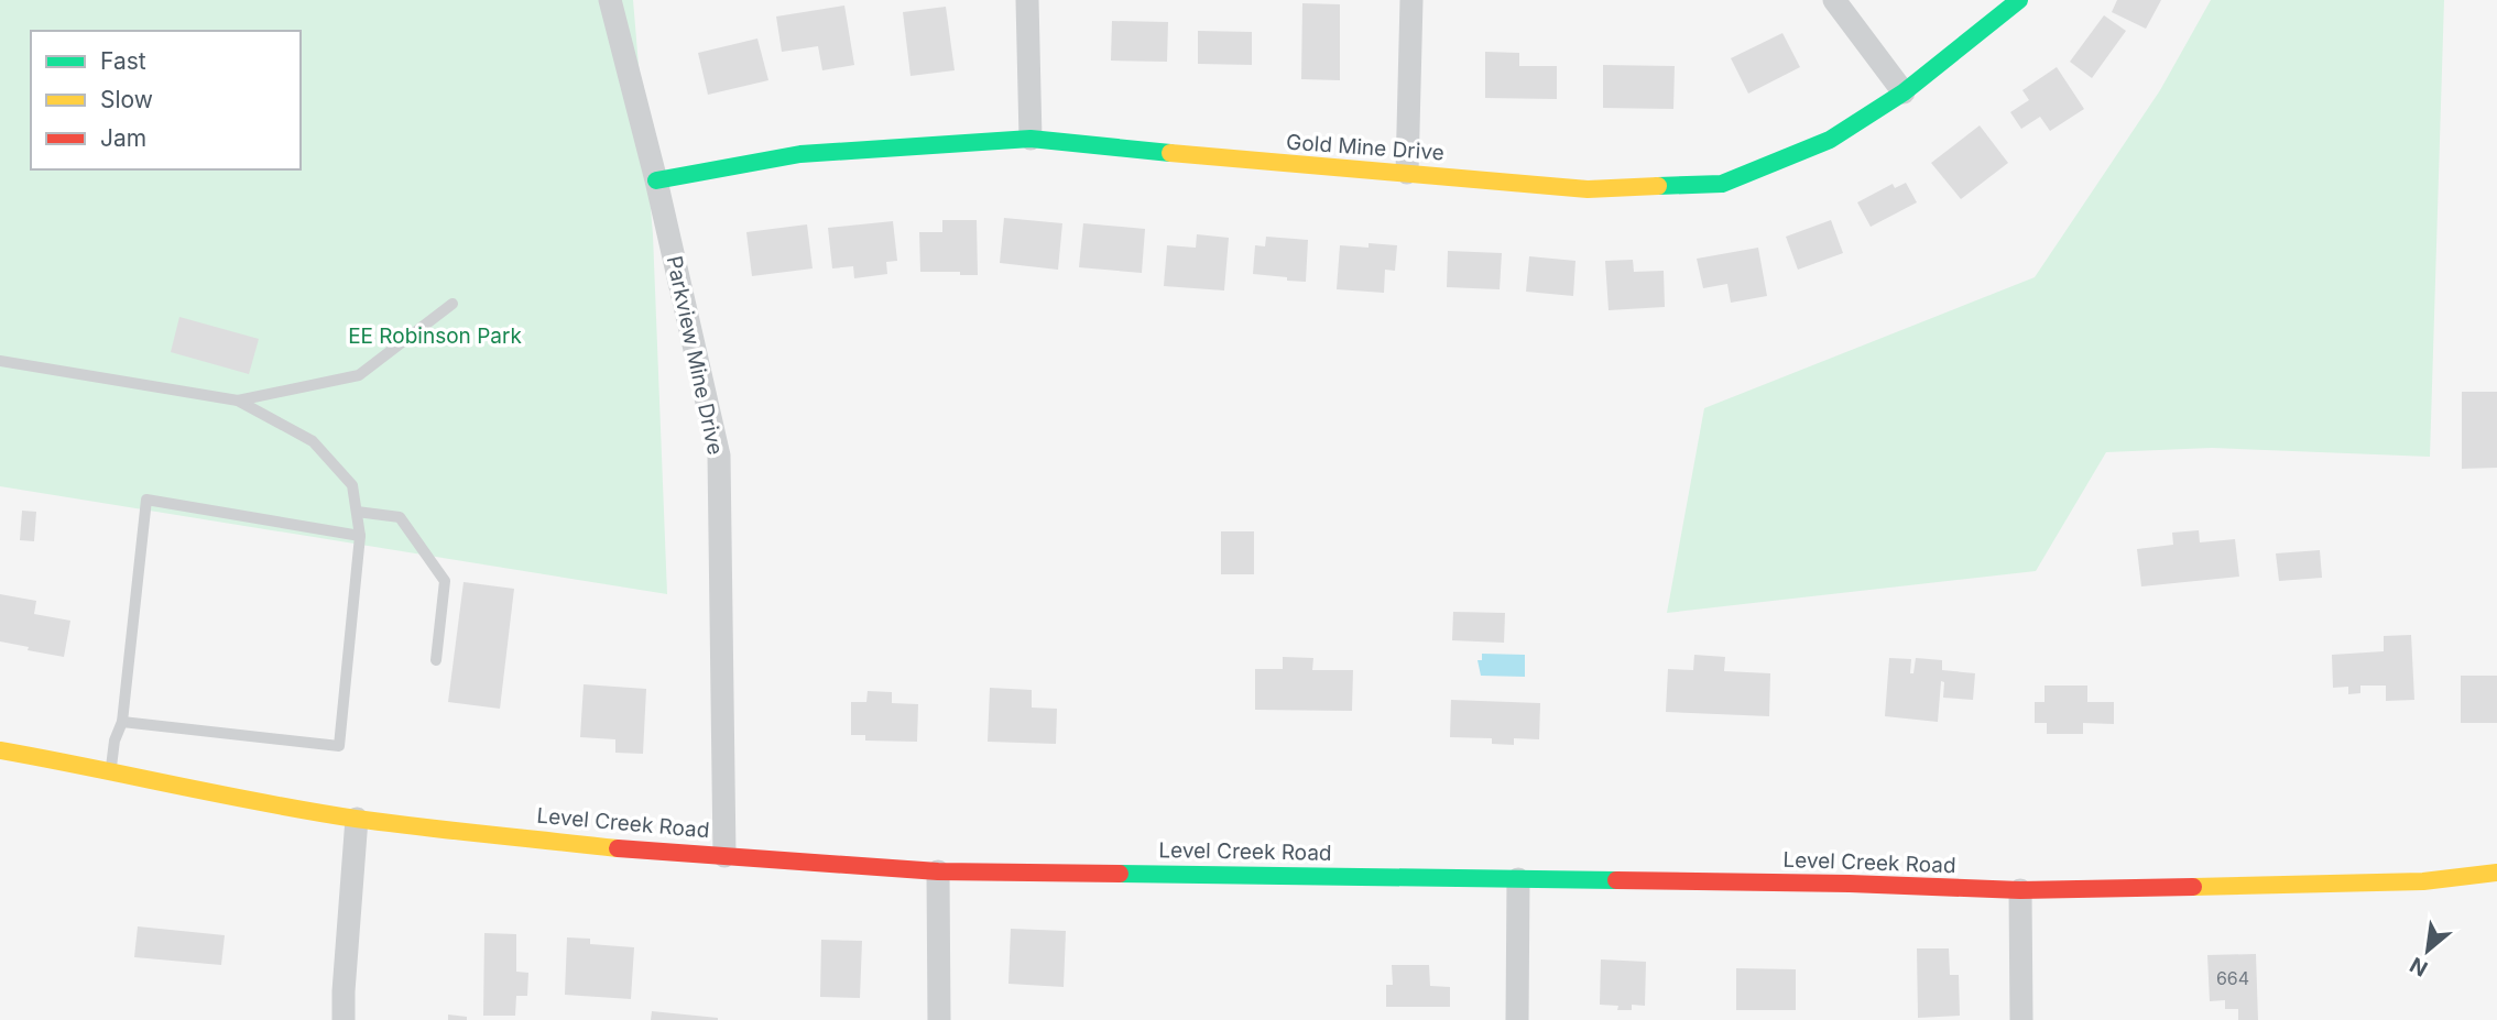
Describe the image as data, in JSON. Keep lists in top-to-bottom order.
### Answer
{
  "streets": {
    "street": ["Gold Mine Drive", "Parkview Mine Drive", "Level Creek Road"]
  },
  "crossings": [
    ["Gold Mine Drive", "Parkview Mine Drive"],
    ["Parkview Mine Drive", "Level Creek Road"]
  ],
  "parks": ["EE Robinson Park"],
  "house_numbers": ["664"],
  "legend": ["Fast", "Slow", "Jam"],
  "north": "bottom left"
}
